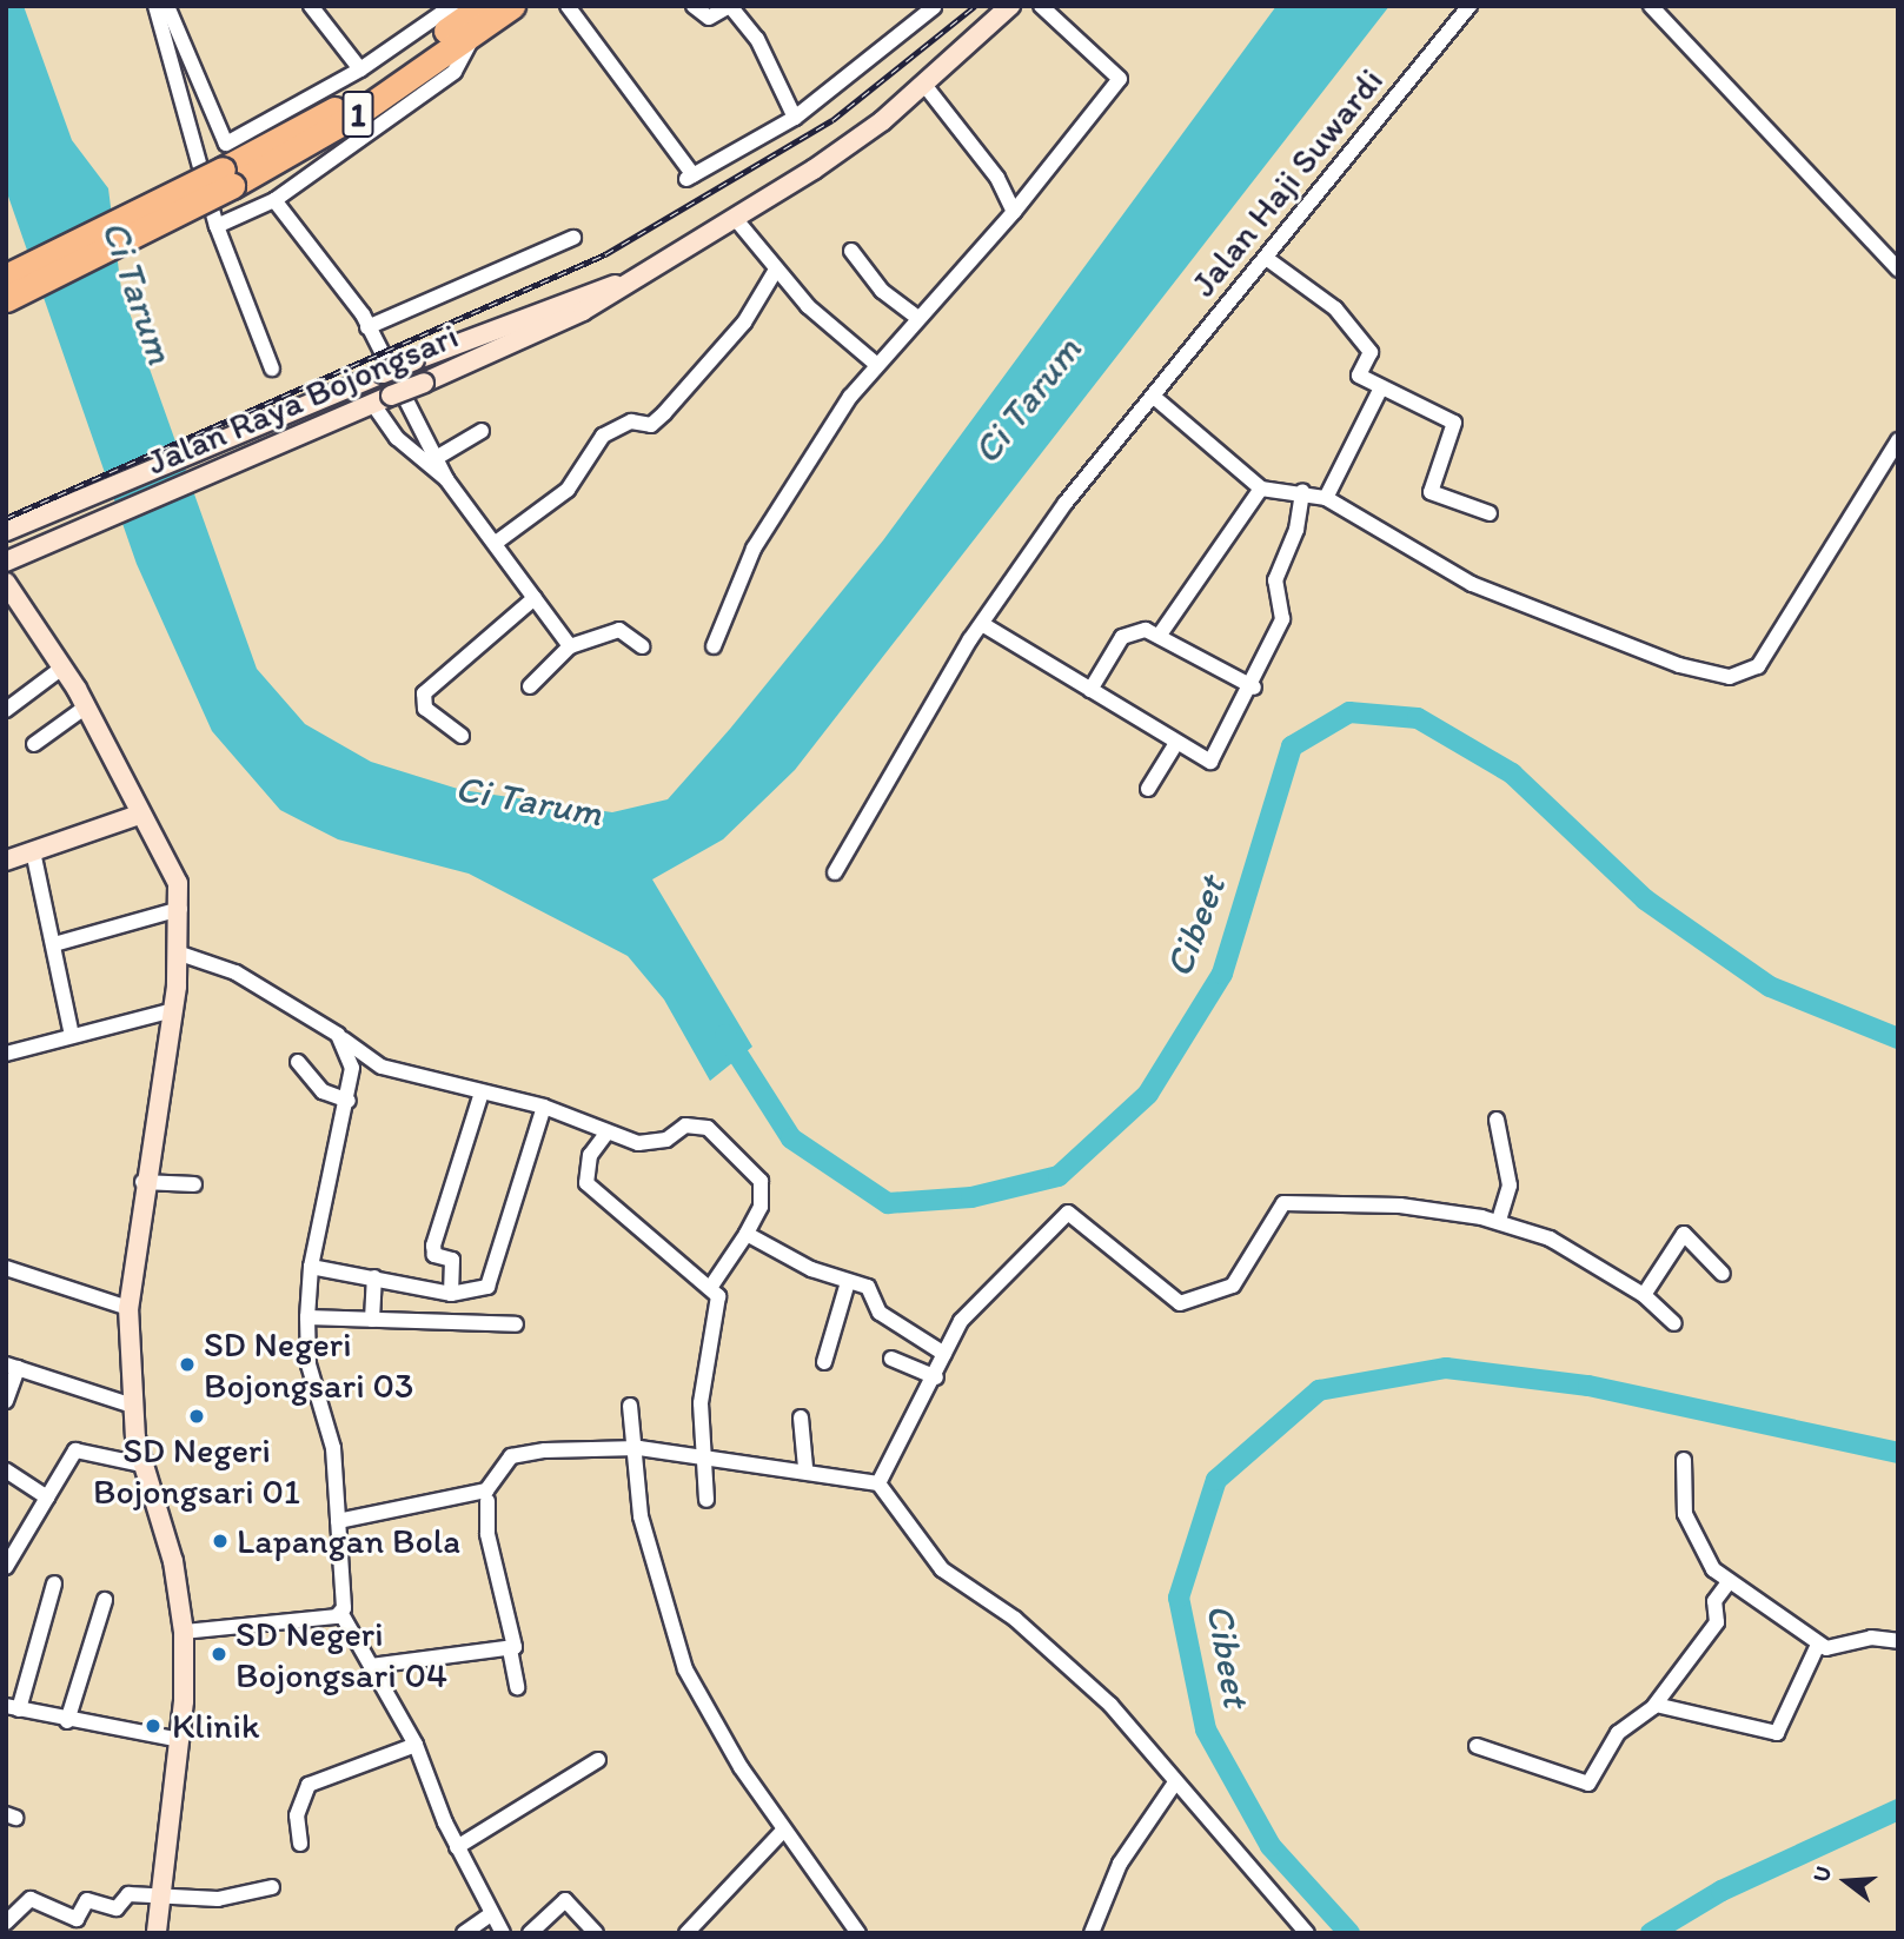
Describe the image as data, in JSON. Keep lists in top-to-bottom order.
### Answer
{
  "streets": {
    "highway": ["1"],
    "street": ["Jalan Haji Suwardi", "Jalan Raya Bojongsari"]
  },
  "water": ["Ci Tarum", "Cibeet"],
  "places": [
    "SD Negeri Bojongsari 03",
    "SD Negeri Bojongsari 01",
    "Lapangan Bola",
    "SD Negeri Bojongsari 04",
    "Klinik"
  ],
  "north": "left"
}
